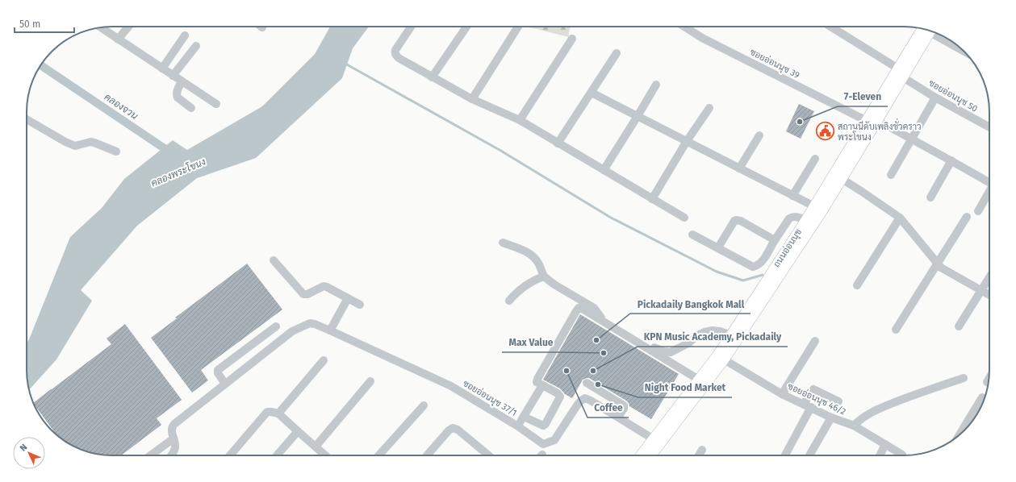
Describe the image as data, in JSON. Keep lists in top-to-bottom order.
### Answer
{
  "streets": {
    "main road": ["ถนนอ่อนนุช"],
    "street": [
      "ซอยอ่อนนุช 39",
      "ซอยอ่อนนุช 50",
      "ซอยอ่อนนุช 37/1",
      "ซอยอ่อนนุช 46/2"
    ]
  },
  "crossings": [
    ["ซอยอ่อนนุช 39", "ถนนอ่อนนุช"],
    ["ซอยอ่อนนุช 50", "ถนนอ่อนนุช"],
    ["ถนนอ่อนนุช", "ซอยอ่อนนุช 37/1"],
    ["ถนนอ่อนนุช", "ซอยอ่อนนุช 46/2"]
  ],
  "water": ["คลองจวน", "คลองพระโขนง"],
  "places": {
    "other": [
      "7-Eleven",
      "Pickadaily Bangkok Mall",
      "Max Value",
      "Coffee",
      "KPN Music Academy, Pickadaily",
      "Night Food Market"
    ],
    "public building": ["สถานนีดับเพลิงชั่วคราว พระโขนง"]
  },
  "scale_bar": "50 m",
  "north": "top left"
}
